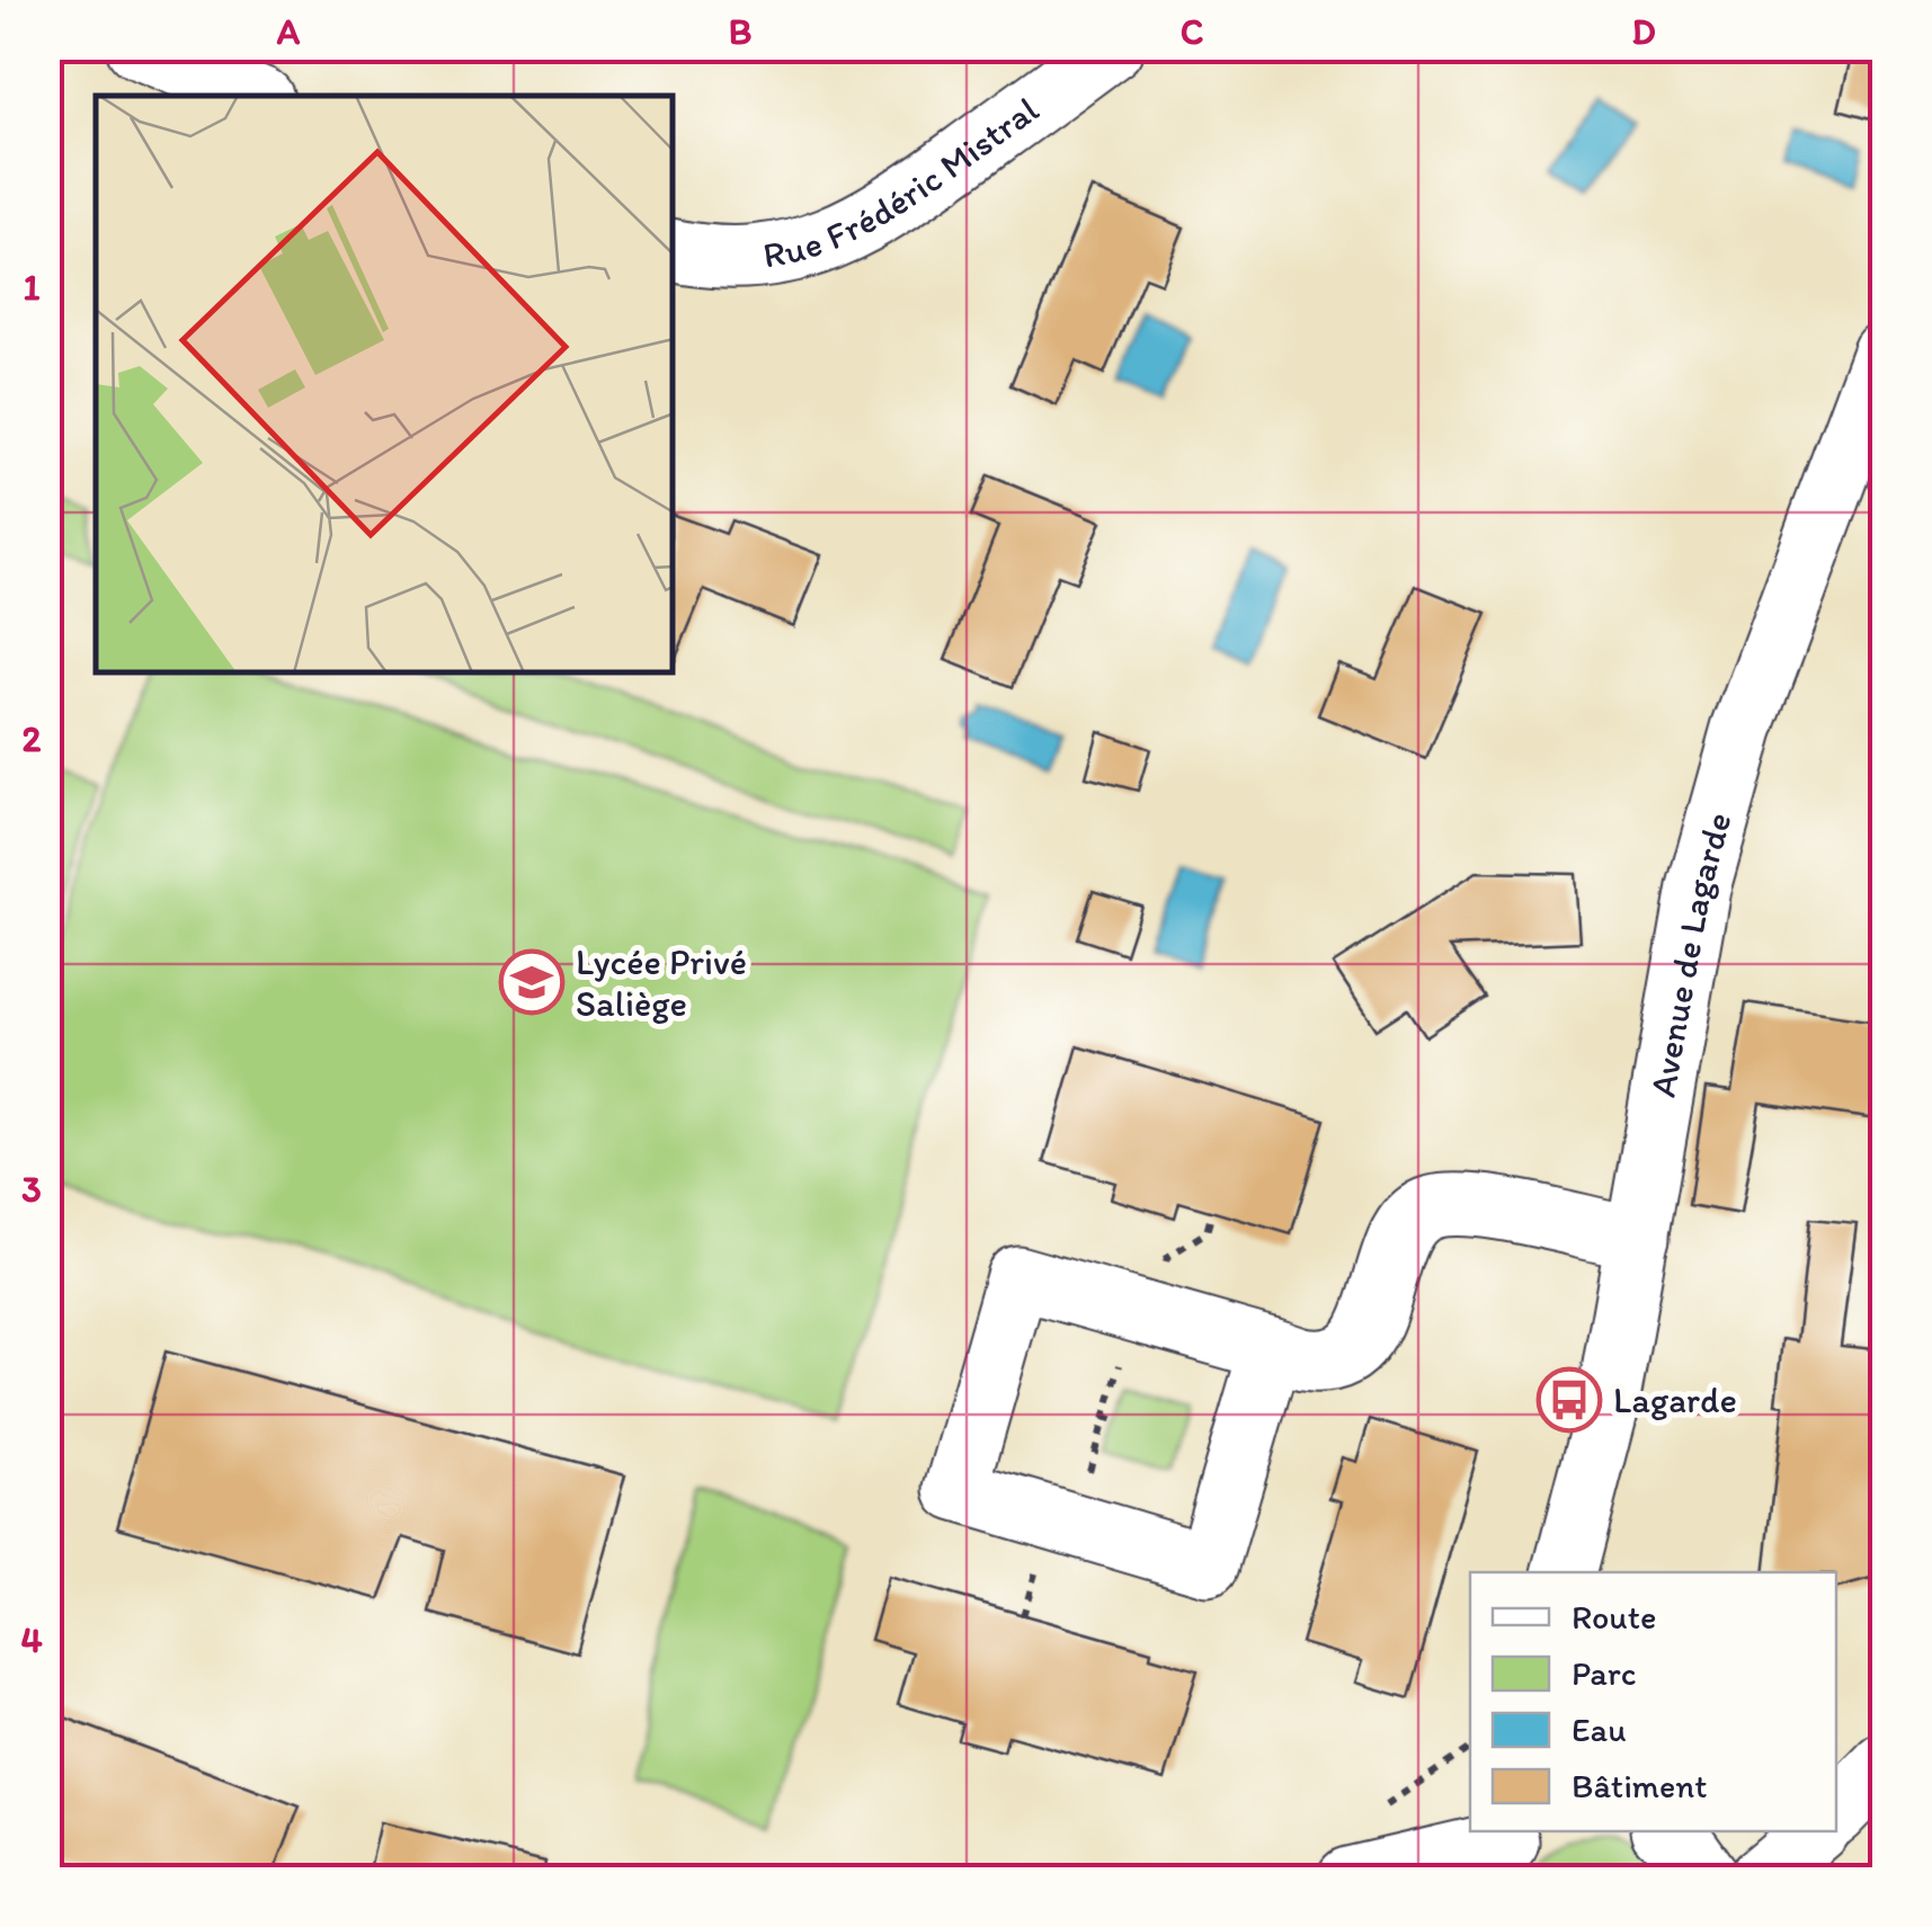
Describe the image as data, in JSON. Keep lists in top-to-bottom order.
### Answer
{
  "streets": {
    "street": ["Rue Frédéric Mistral", "Avenue de Lagarde"]
  },
  "places": {
    "school or university": ["Lycée Privé Saliège"],
    "bus stop": ["Lagarde"]
  },
  "legend": [
    "Route",
    "Parc",
    "Eau",
    "Bâtiment"
  ],
  "grid": {
    "columns": [
      "A",
      "B",
      "C",
      "D"
    ],
    "rows": [
      "1",
      "2",
      "3",
      "4"
    ]
  }
}
